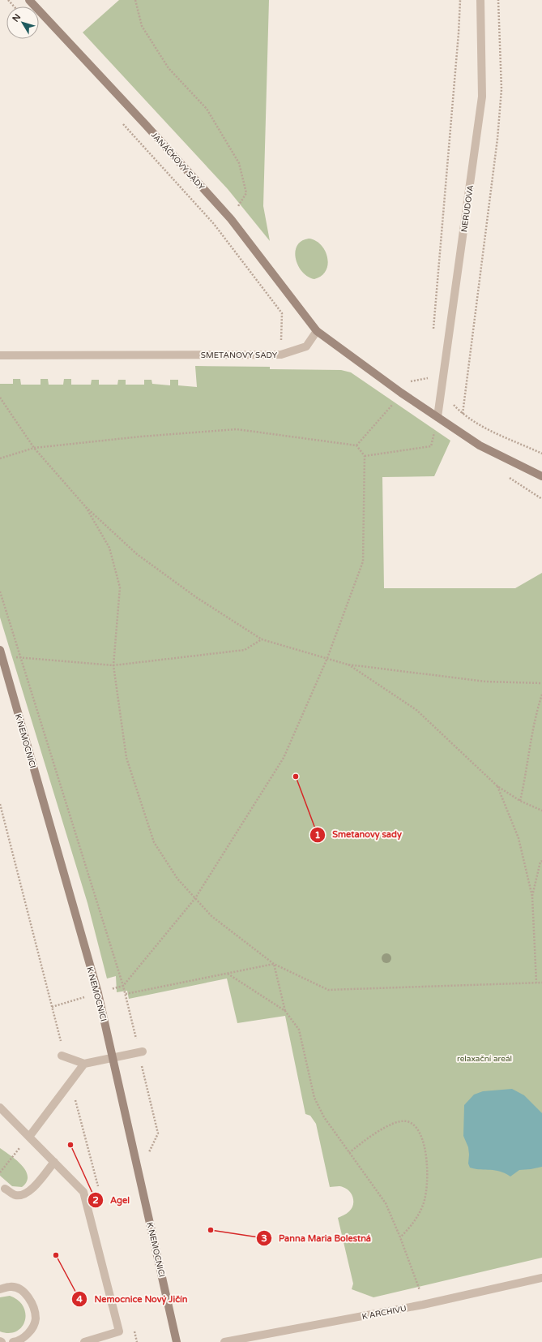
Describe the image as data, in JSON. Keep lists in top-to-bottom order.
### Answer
{
  "streets": {
    "street": [
      "JANÁČKOVY SADY",
      "NERUDOVA",
      "SMETANOVY SADY",
      "K NEMOCNICI",
      "K ARCHIVU"
    ]
  },
  "crossings": [
    ["JANÁČKOVY SADY", "SMETANOVY SADY"]
  ],
  "parks": ["relaxační areál"],
  "places": [
    "Smetanovy sady",
    "Agel",
    "Panna Maria Bolestná",
    "Nemocnice Nový Jičín"
  ],
  "north": "top left"
}
